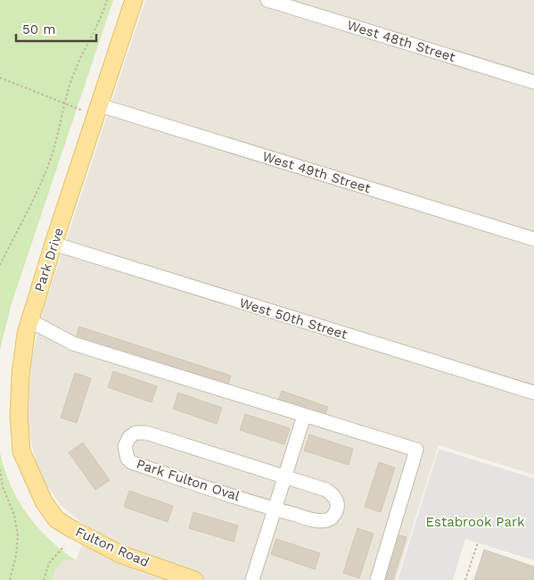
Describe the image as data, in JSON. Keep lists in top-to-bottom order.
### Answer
{
  "streets": {
    "main road": ["Park Drive", "Fulton Road"],
    "street": [
      "West 48th Street",
      "West 49th Street",
      "West 50th Street",
      "Park Fulton Oval"
    ]
  },
  "crossings": [
    ["West 49th Street", "Park Drive"],
    ["Park Drive", "West 50th Street"],
    ["Park Drive", "Fulton Road"]
  ],
  "parks": ["Estabrook Park"],
  "scale_bar": "50 m"
}
